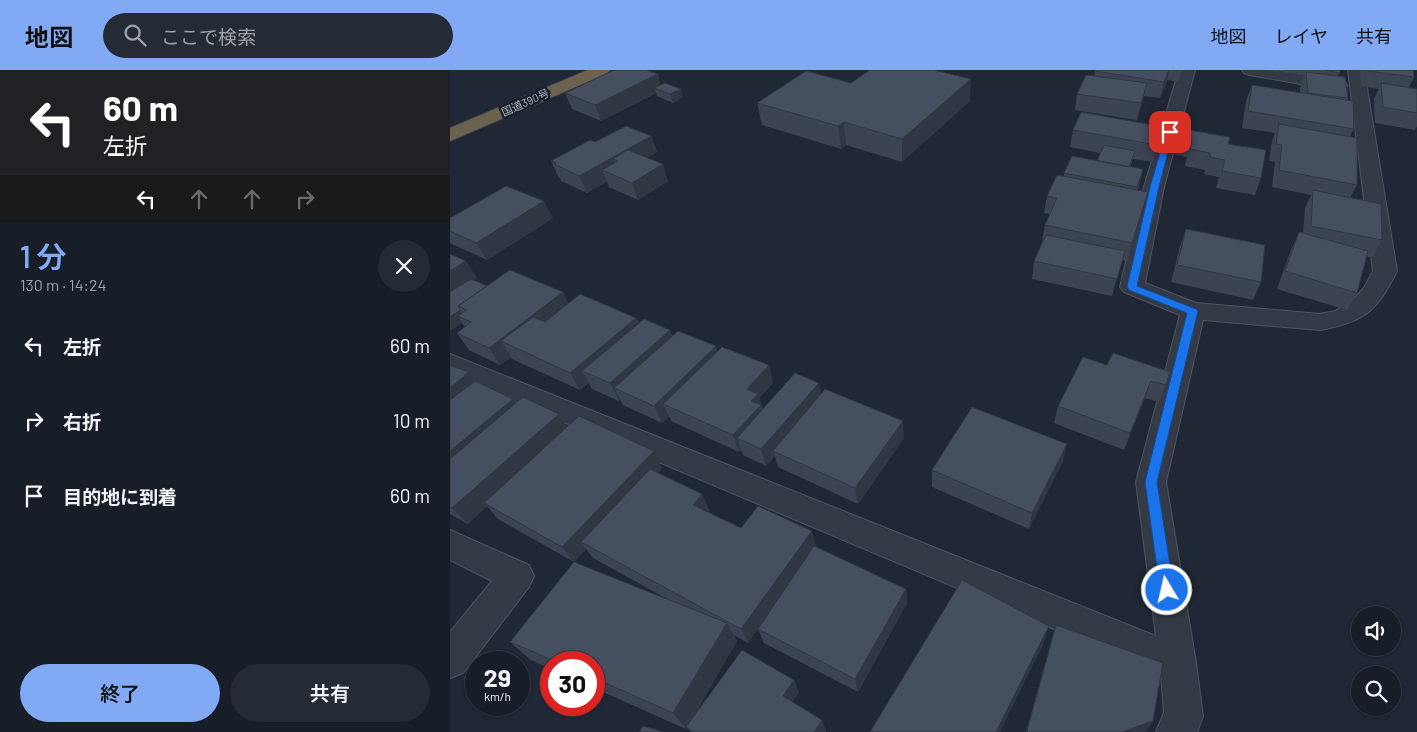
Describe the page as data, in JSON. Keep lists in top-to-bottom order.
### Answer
{
  "streets": {
    "highway": ["国道390号"]
  },
  "page": {
    "header": "地図",
    "search": "ここで検索",
    "nav": ["地図", "レイヤ", "共有"],
    "turn": ["60 m", "左折"],
    "heading": ["1 分", "130 m · 14:24"],
    "list": [
      {
        "name": "左折",
        "value": "60 m"
      },
      {
        "name": "右折",
        "value": "10 m"
      },
      {
        "name": "目的地に到着",
        "value": "60 m"
      }
    ],
    "speed": "29 km/h",
    "limit": "30",
    "buttons": ["終了", "共有"]
  }
}
